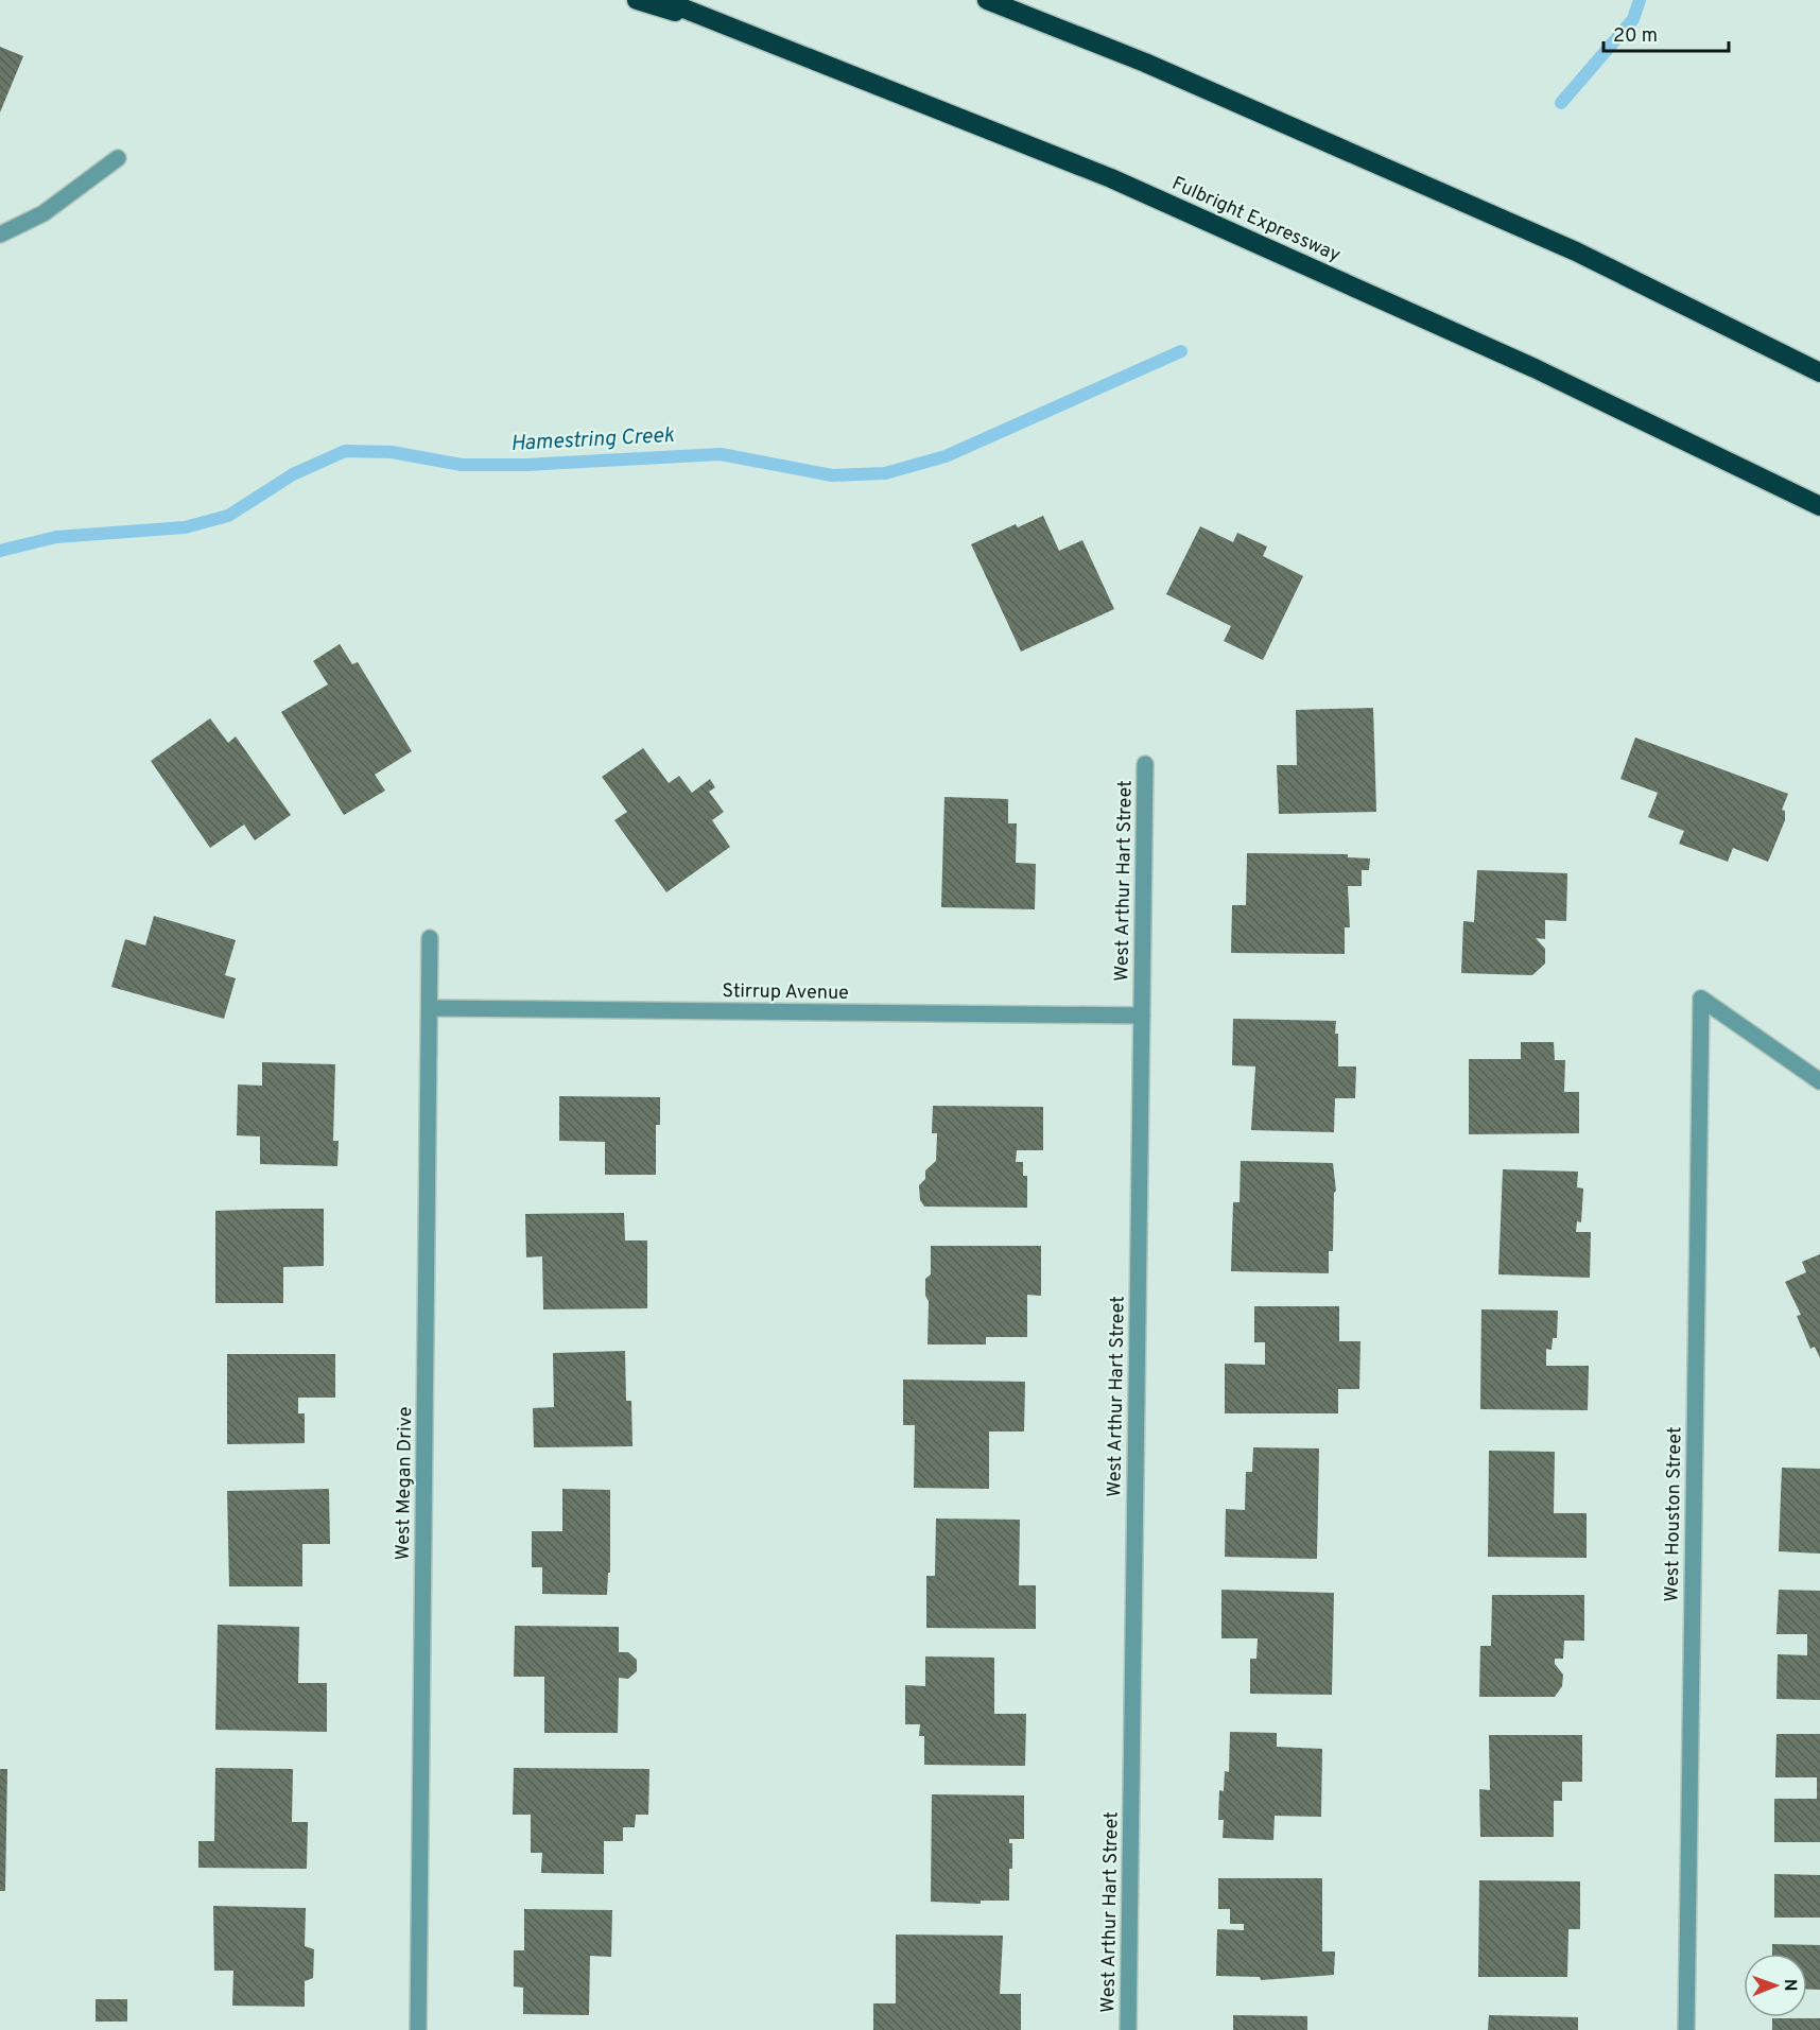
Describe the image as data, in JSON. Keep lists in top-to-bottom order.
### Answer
{
  "streets": {
    "highway": ["Fulbright Expressway"],
    "street": [
      "West Arthur Hart Street",
      "Stirrup Avenue",
      "West Megan Drive",
      "West Houston Street"
    ]
  },
  "crossings": [
    ["West Arthur Hart Street", "Stirrup Avenue"],
    ["Stirrup Avenue", "West Megan Drive"]
  ],
  "water": ["Hamestring Creek"],
  "scale_bar": "20 m",
  "north": "right"
}
